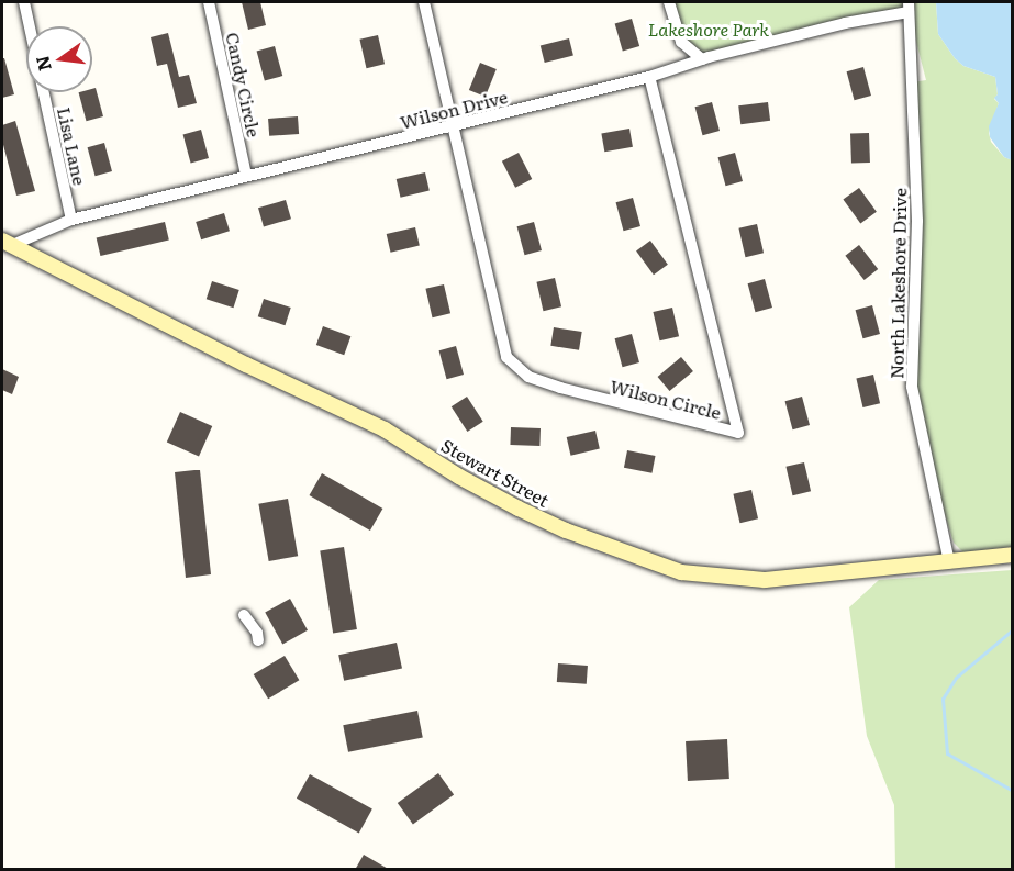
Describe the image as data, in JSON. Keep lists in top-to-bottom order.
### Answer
{
  "streets": {
    "street": [
      "Candy Circle",
      "Wilson Drive",
      "Lisa Lane",
      "North Lakeshore Drive",
      "Wilson Circle",
      "Stewart Street"
    ]
  },
  "crossings": [
    ["Candy Circle", "Wilson Drive"],
    ["Wilson Drive", "Lisa Lane"],
    ["Wilson Drive", "North Lakeshore Drive"],
    ["Wilson Drive", "Wilson Circle"],
    ["Wilson Drive", "Stewart Street"],
    ["North Lakeshore Drive", "Stewart Street"]
  ],
  "parks": ["Lakeshore Park"],
  "north": "left"
}
